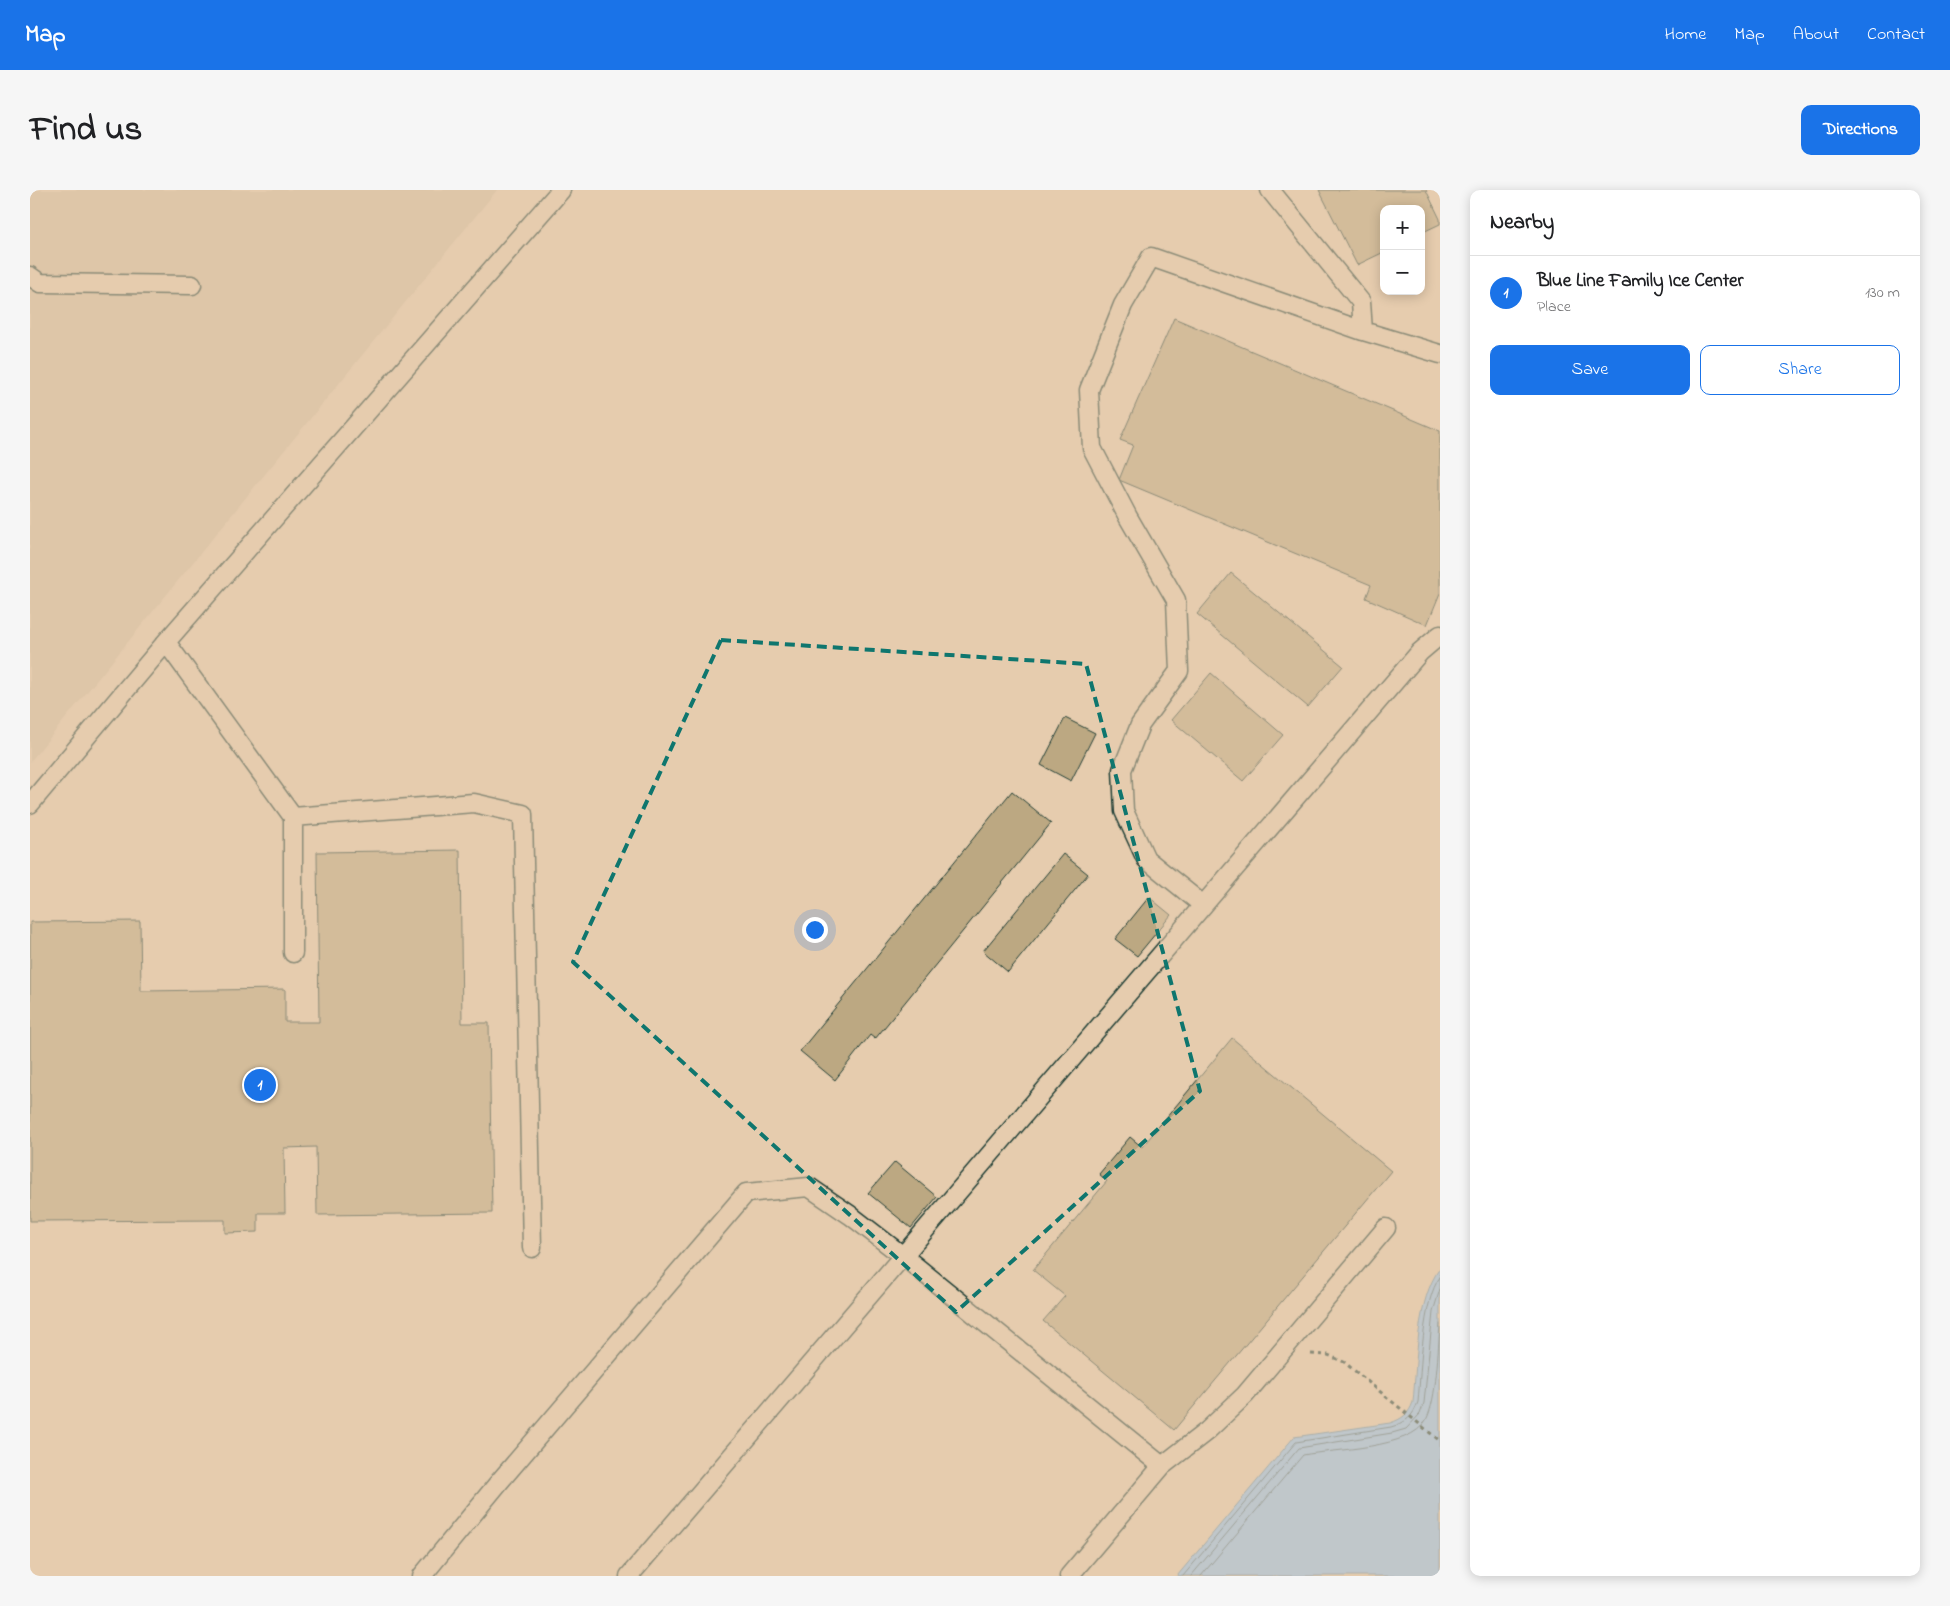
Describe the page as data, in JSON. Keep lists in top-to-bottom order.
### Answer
{
  "page": {
    "header": "Map",
    "nav": [
      "Home",
      "Map",
      "About",
      "Contact"
    ],
    "title": "Find us",
    "buttons": [
      "Directions",
      ["Save", "Share"]
    ],
    "heading": "Nearby",
    "map_buttons": ["+", "−"],
    "list": [
      {
        "mark": "1",
        "name": "Blue Line Family Ice Center",
        "note": "Place",
        "value": "130 m"
      }
    ],
    "pins": "1"
  }
}
